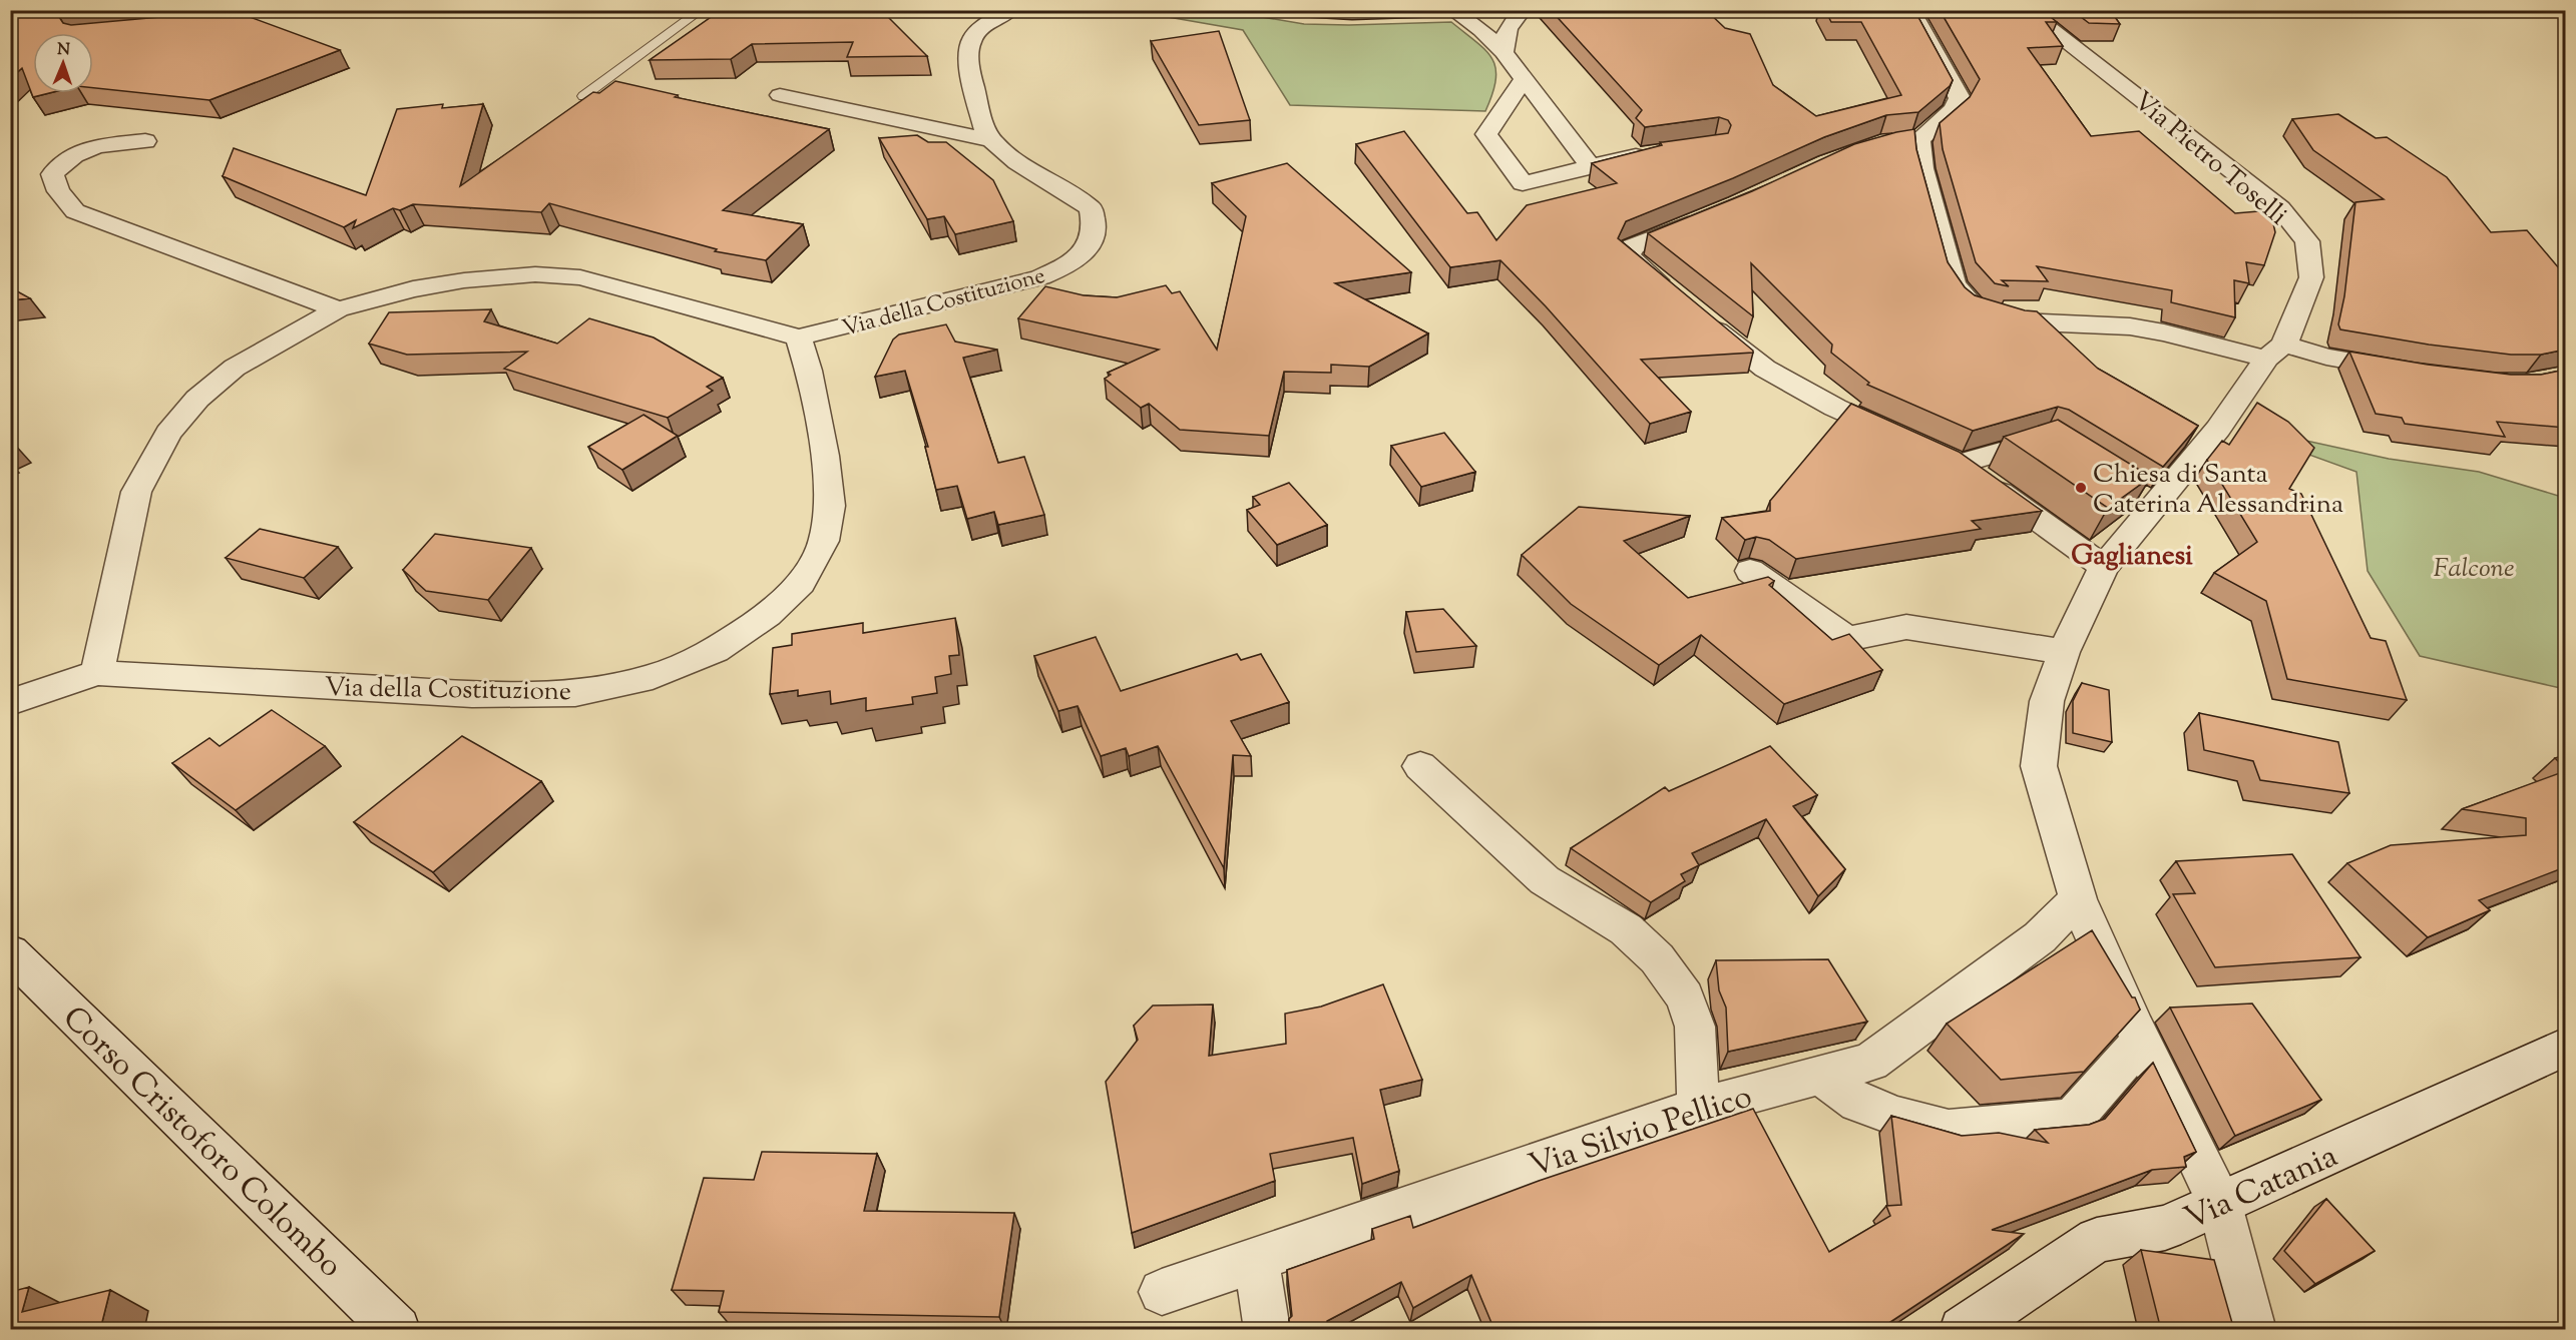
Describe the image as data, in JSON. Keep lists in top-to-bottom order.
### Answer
{
  "streets": {
    "street": [
      "Via Pietro Toselli",
      "Via della Costituzione",
      "Via Silvio Pellico",
      "Corso Cristoforo Colombo",
      "Via Catania"
    ]
  },
  "crossings": [
    ["Via Pietro Toselli", "Via Silvio Pellico"],
    ["Via Pietro Toselli", "Via Catania"]
  ],
  "districts": ["Gaglianesi"],
  "parks": ["Falcone"],
  "places": ["Chiesa di Santa Caterina Alessandrina"],
  "north": "top"
}
